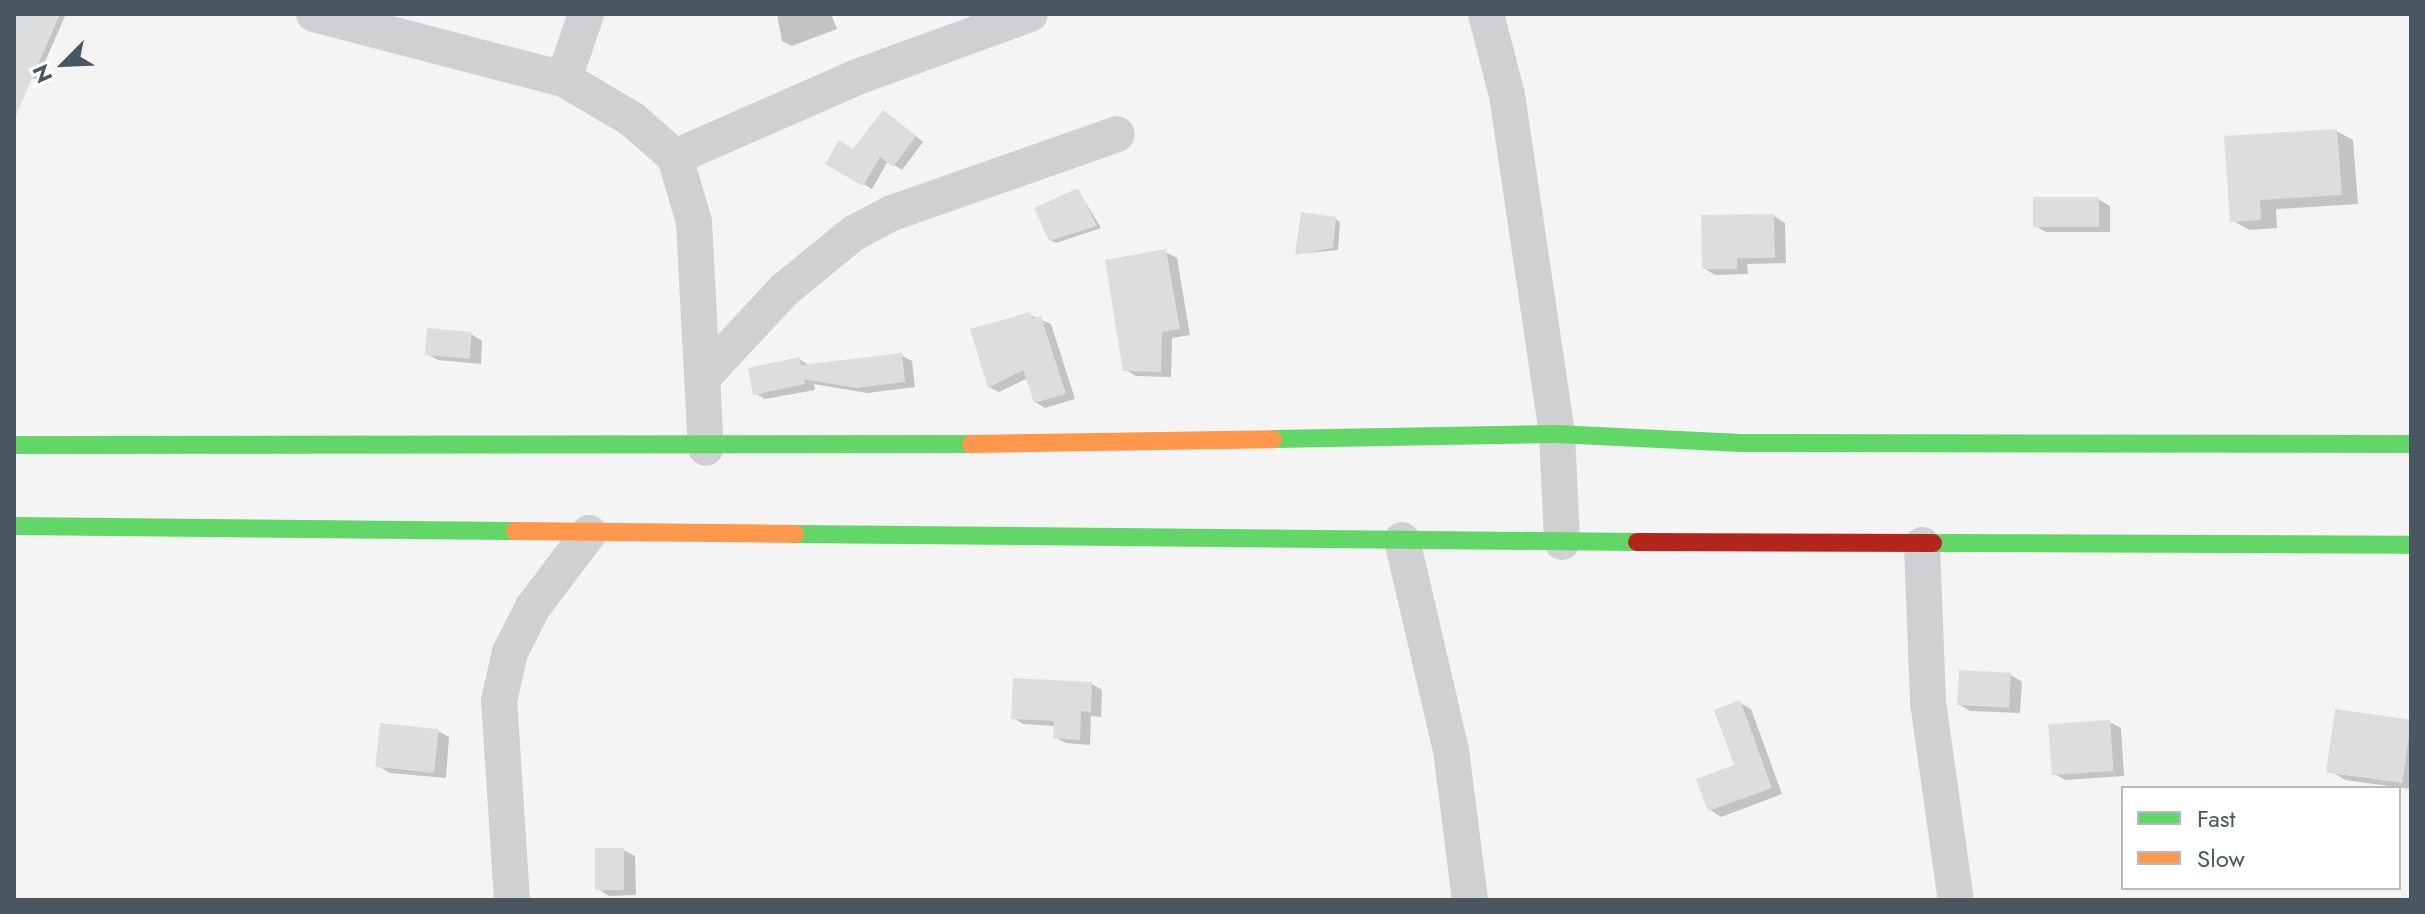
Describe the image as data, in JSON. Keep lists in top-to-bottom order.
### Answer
{
  "legend": ["Fast", "Slow"],
  "north": "bottom left"
}
